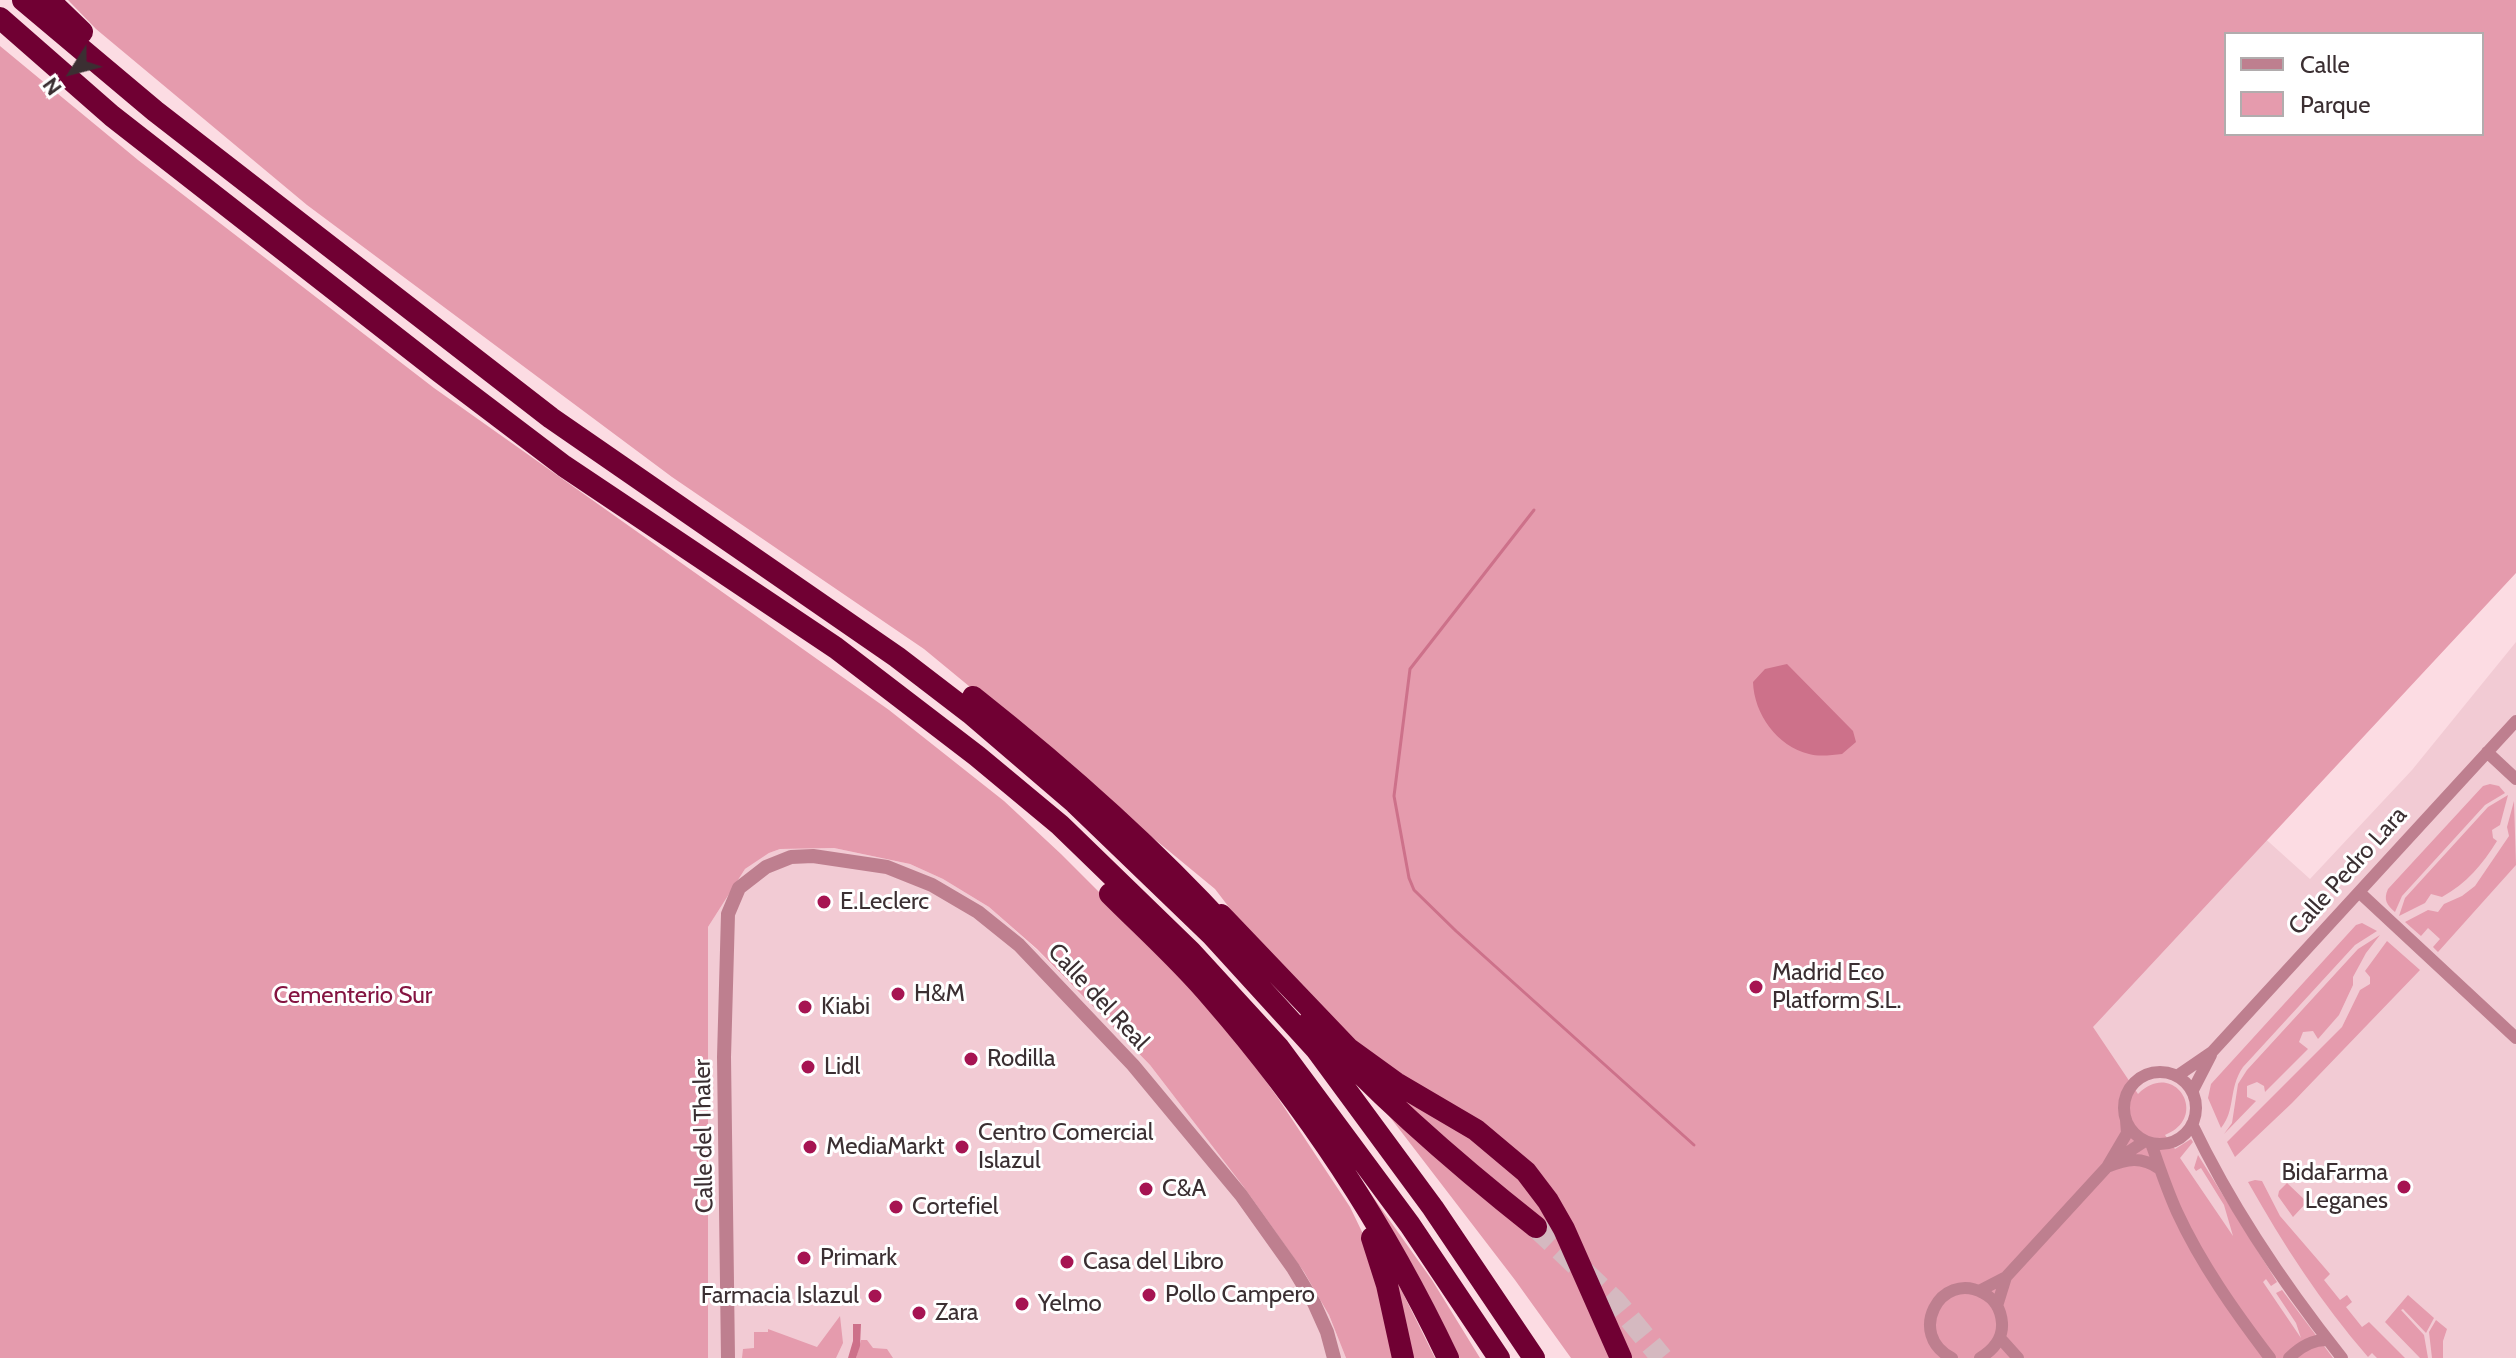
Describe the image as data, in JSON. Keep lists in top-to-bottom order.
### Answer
{
  "streets": {
    "street": ["Calle Pedro Lara", "Calle del Real", "Calle del Thaler"]
  },
  "crossings": [
    ["Calle del Real", "Calle del Thaler"]
  ],
  "parks": ["Cementerio Sur"],
  "places": [
    "E.Leclerc",
    "Madrid Eco Platform S.L.",
    "H&M",
    "Kiabi",
    "Rodilla",
    "Lidl",
    "MediaMarkt",
    "Centro Comercial Islazul",
    "BidaFarma Leganes",
    "C&A",
    "Cortefiel",
    "Primark",
    "Casa del Libro",
    "Pollo Campero",
    "Farmacia Islazul",
    "Yelmo",
    "Zara"
  ],
  "legend": ["Calle", "Parque"],
  "north": "bottom left"
}
